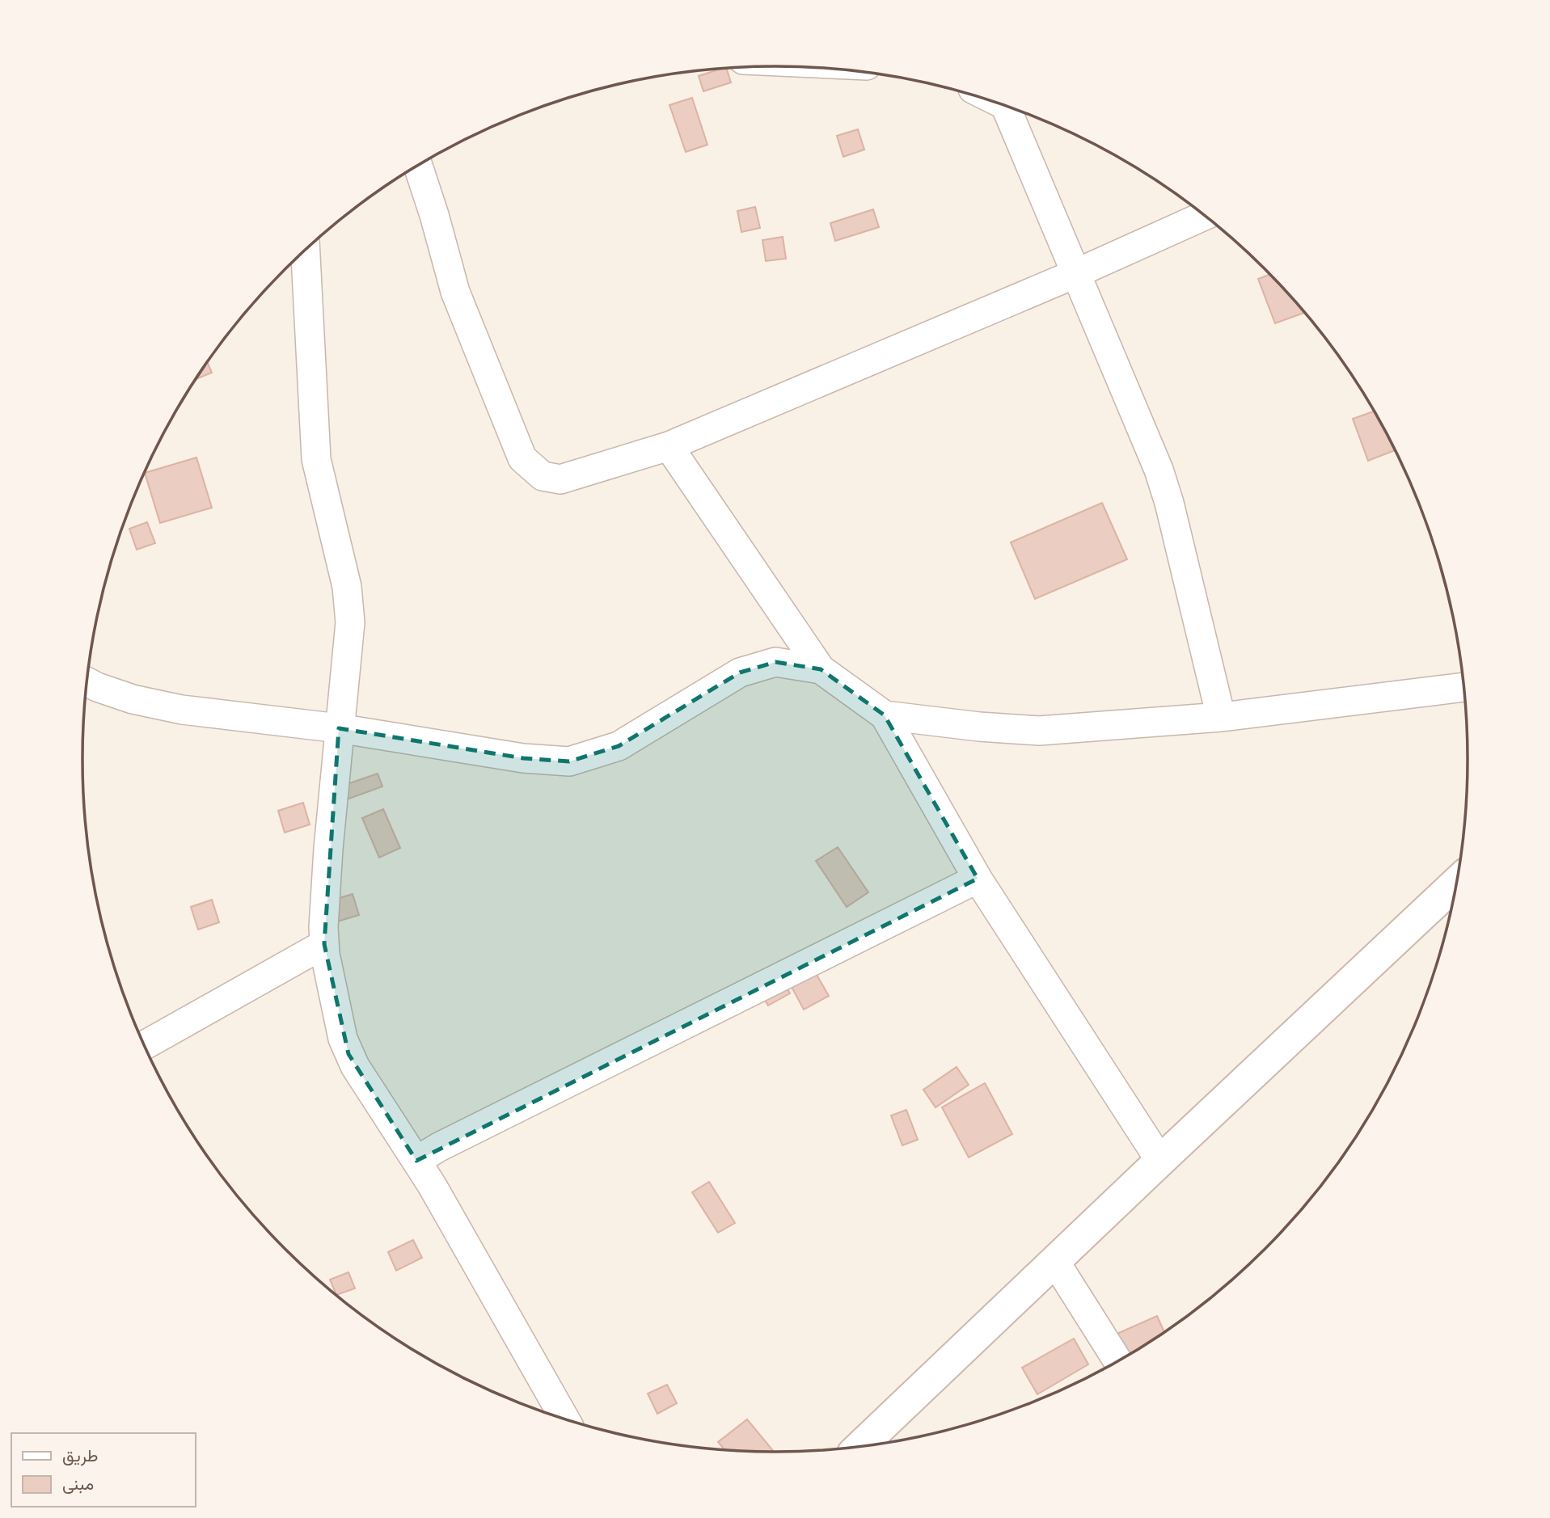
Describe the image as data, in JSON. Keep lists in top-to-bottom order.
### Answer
{
  "legend": ["طريق", "مبنى"]
}
